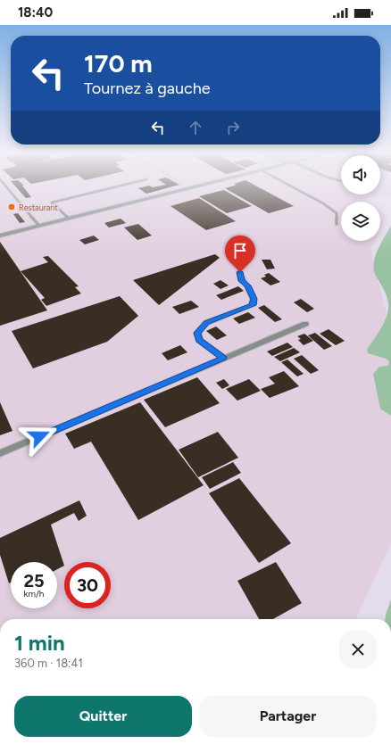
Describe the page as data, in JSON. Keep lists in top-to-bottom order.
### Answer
{
  "places": ["Restaurant"],
  "page": {
    "status": "18:40",
    "turn": ["170 m", "Tournez à gauche"],
    "speed": "25 km/h",
    "limit": "30",
    "heading": ["1 min", "360 m · 18:41"],
    "buttons": ["Quitter", "Partager"]
  }
}
